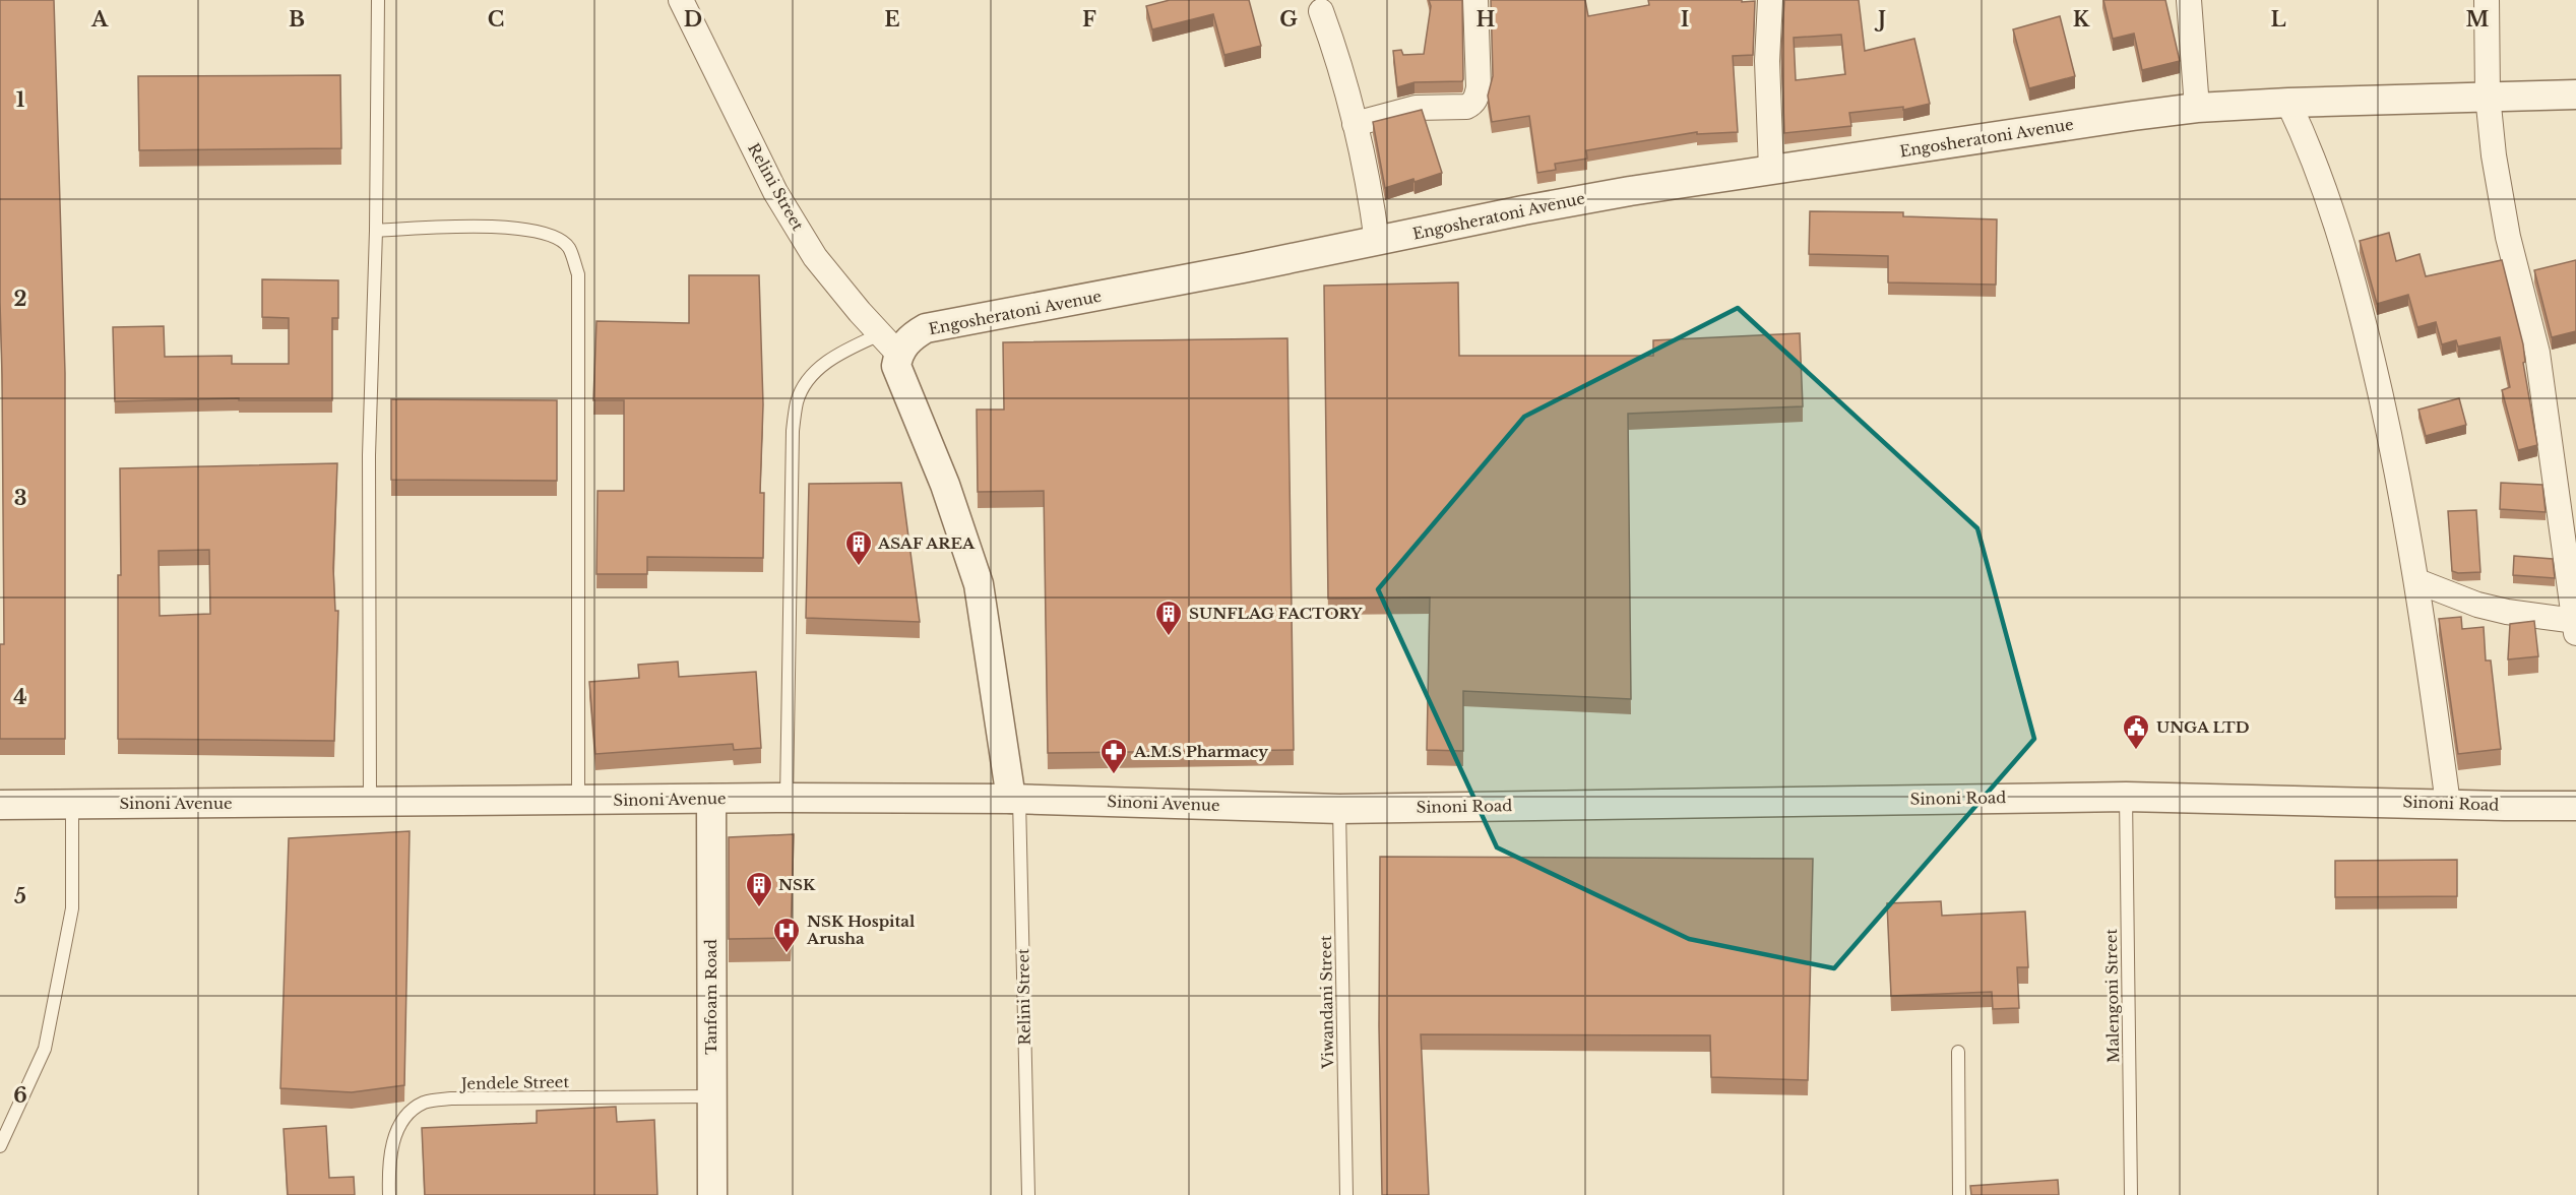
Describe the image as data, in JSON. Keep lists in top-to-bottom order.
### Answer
{
  "streets": {
    "street": [
      "Engosheratoni Avenue",
      "Relini Street",
      "Sinoni Road",
      "Sinoni Avenue",
      "Tanfoam Road"
    ],
    "lane": ["Malengoni Street", "Viwandani Street", "Jendele Street"]
  },
  "crossings": [
    ["Engosheratoni Avenue", "Relini Street"],
    ["Relini Street", "Sinoni Avenue"],
    ["Sinoni Road", "Sinoni Avenue"],
    ["Sinoni Road", "Malengoni Street"],
    ["Sinoni Road", "Viwandani Street"],
    ["Sinoni Avenue", "Tanfoam Road"],
    ["Sinoni Avenue", "Viwandani Street"],
    ["Tanfoam Road", "Jendele Street"]
  ],
  "places": {
    "building": ["ASAF AREA", "SUNFLAG FACTORY", "NSK"],
    "public building": ["UNGA LTD"],
    "pharmacy": ["A.M.S Pharmacy"],
    "hospital": ["NSK Hospital Arusha"]
  },
  "grid": {
    "columns": [
      "A",
      "B",
      "C",
      "D",
      "E",
      "F",
      "G",
      "H",
      "I",
      "J",
      "K",
      "L",
      "M"
    ],
    "rows": [
      "1",
      "2",
      "3",
      "4",
      "5",
      "6"
    ]
  }
}
